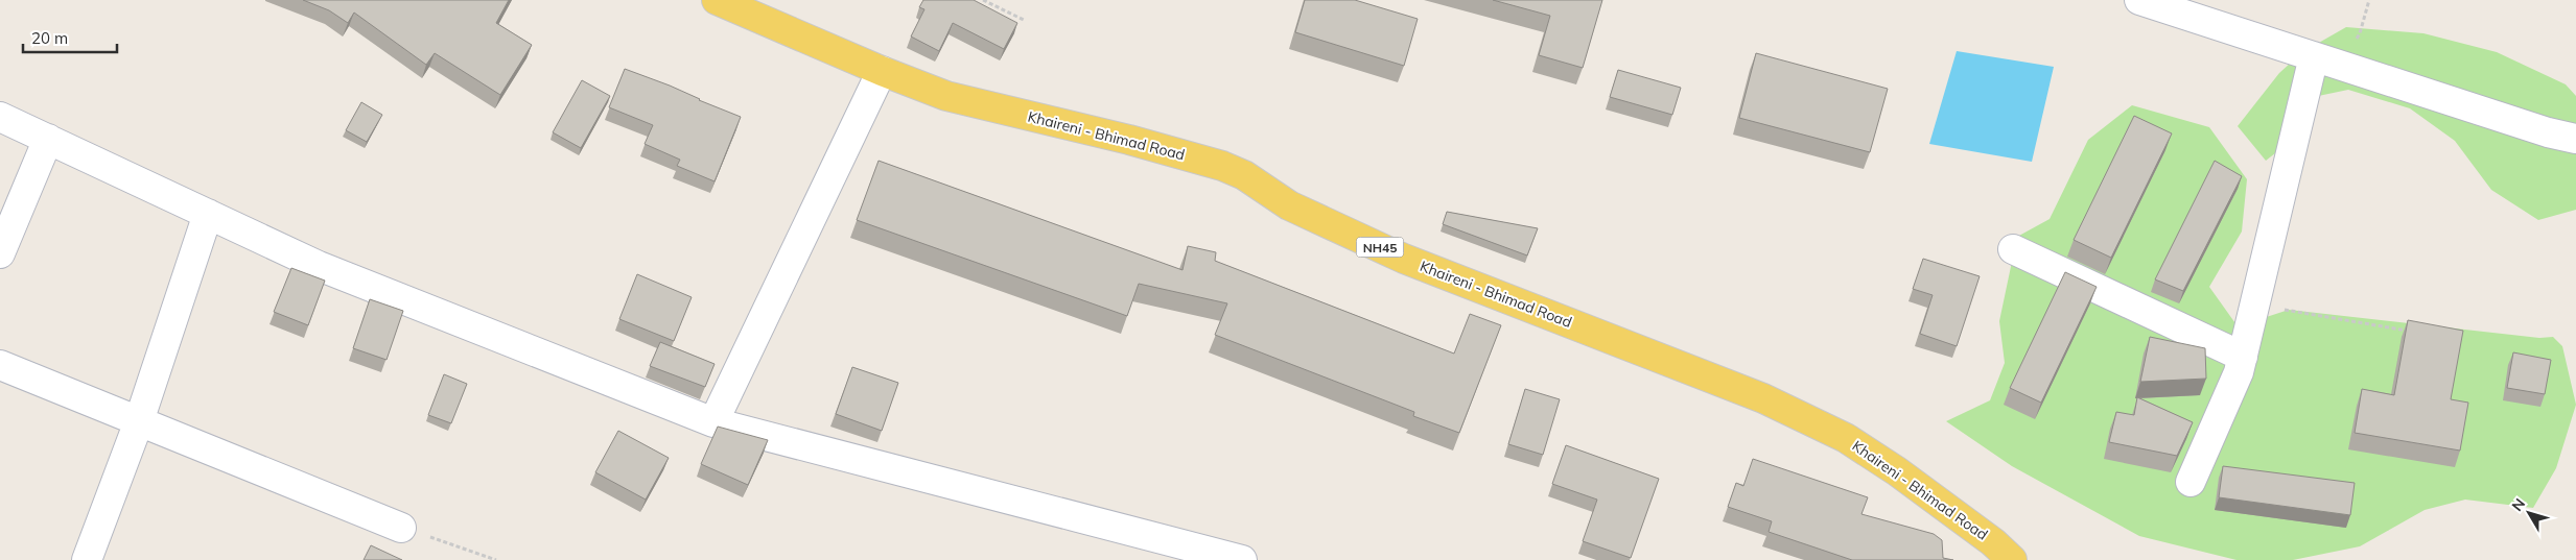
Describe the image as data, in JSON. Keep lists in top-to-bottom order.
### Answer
{
  "streets": {
    "main road": ["Khaireni - Bhimad Road", "NH45"]
  },
  "scale_bar": "20 m",
  "north": "top left"
}
